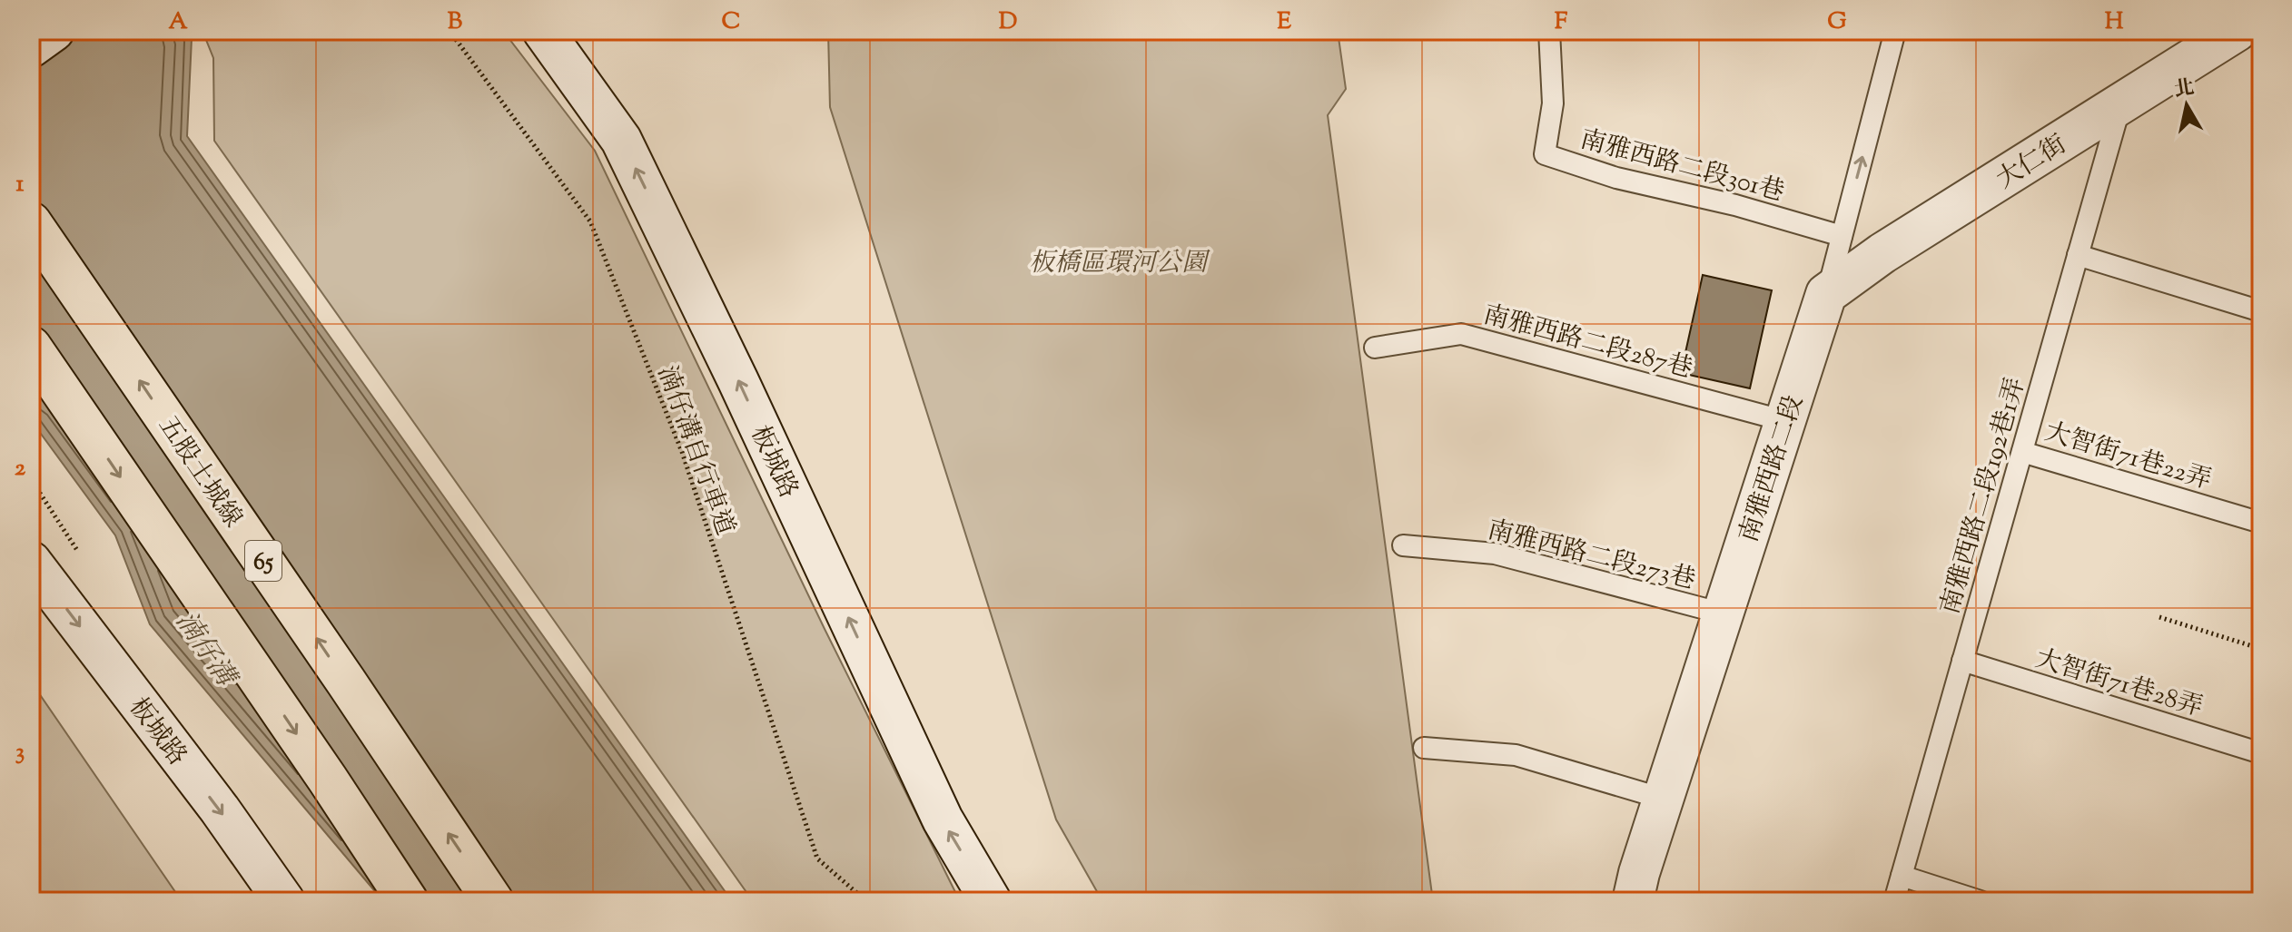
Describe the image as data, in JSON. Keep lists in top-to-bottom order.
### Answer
{
  "streets": {
    "highway": ["五股土城線", "65"],
    "street": ["大仁街", "板城路", "南雅西路二段"],
    "lane": [
      "南雅西路二段301巷",
      "南雅西路二段287巷",
      "大智街71巷22弄",
      "南雅西路二段192巷1弄",
      "南雅西路二段273巷",
      "大智街71巷28弄"
    ],
    "path": ["湳仔溝自行車道"]
  },
  "crossings": [
    ["大仁街", "南雅西路二段"],
    ["大仁街", "南雅西路二段192巷1弄"],
    ["南雅西路二段301巷", "南雅西路二段"],
    ["南雅西路二段287巷", "南雅西路二段"],
    ["大智街71巷22弄", "南雅西路二段192巷1弄"],
    ["南雅西路二段", "南雅西路二段273巷"],
    ["南雅西路二段192巷1弄", "大智街71巷28弄"]
  ],
  "water": ["湳仔溝"],
  "parks": ["板橋區環河公園"],
  "north": "top",
  "grid": {
    "columns": [
      "A",
      "B",
      "C",
      "D",
      "E",
      "F",
      "G",
      "H"
    ],
    "rows": ["1", "2", "3"]
  }
}
